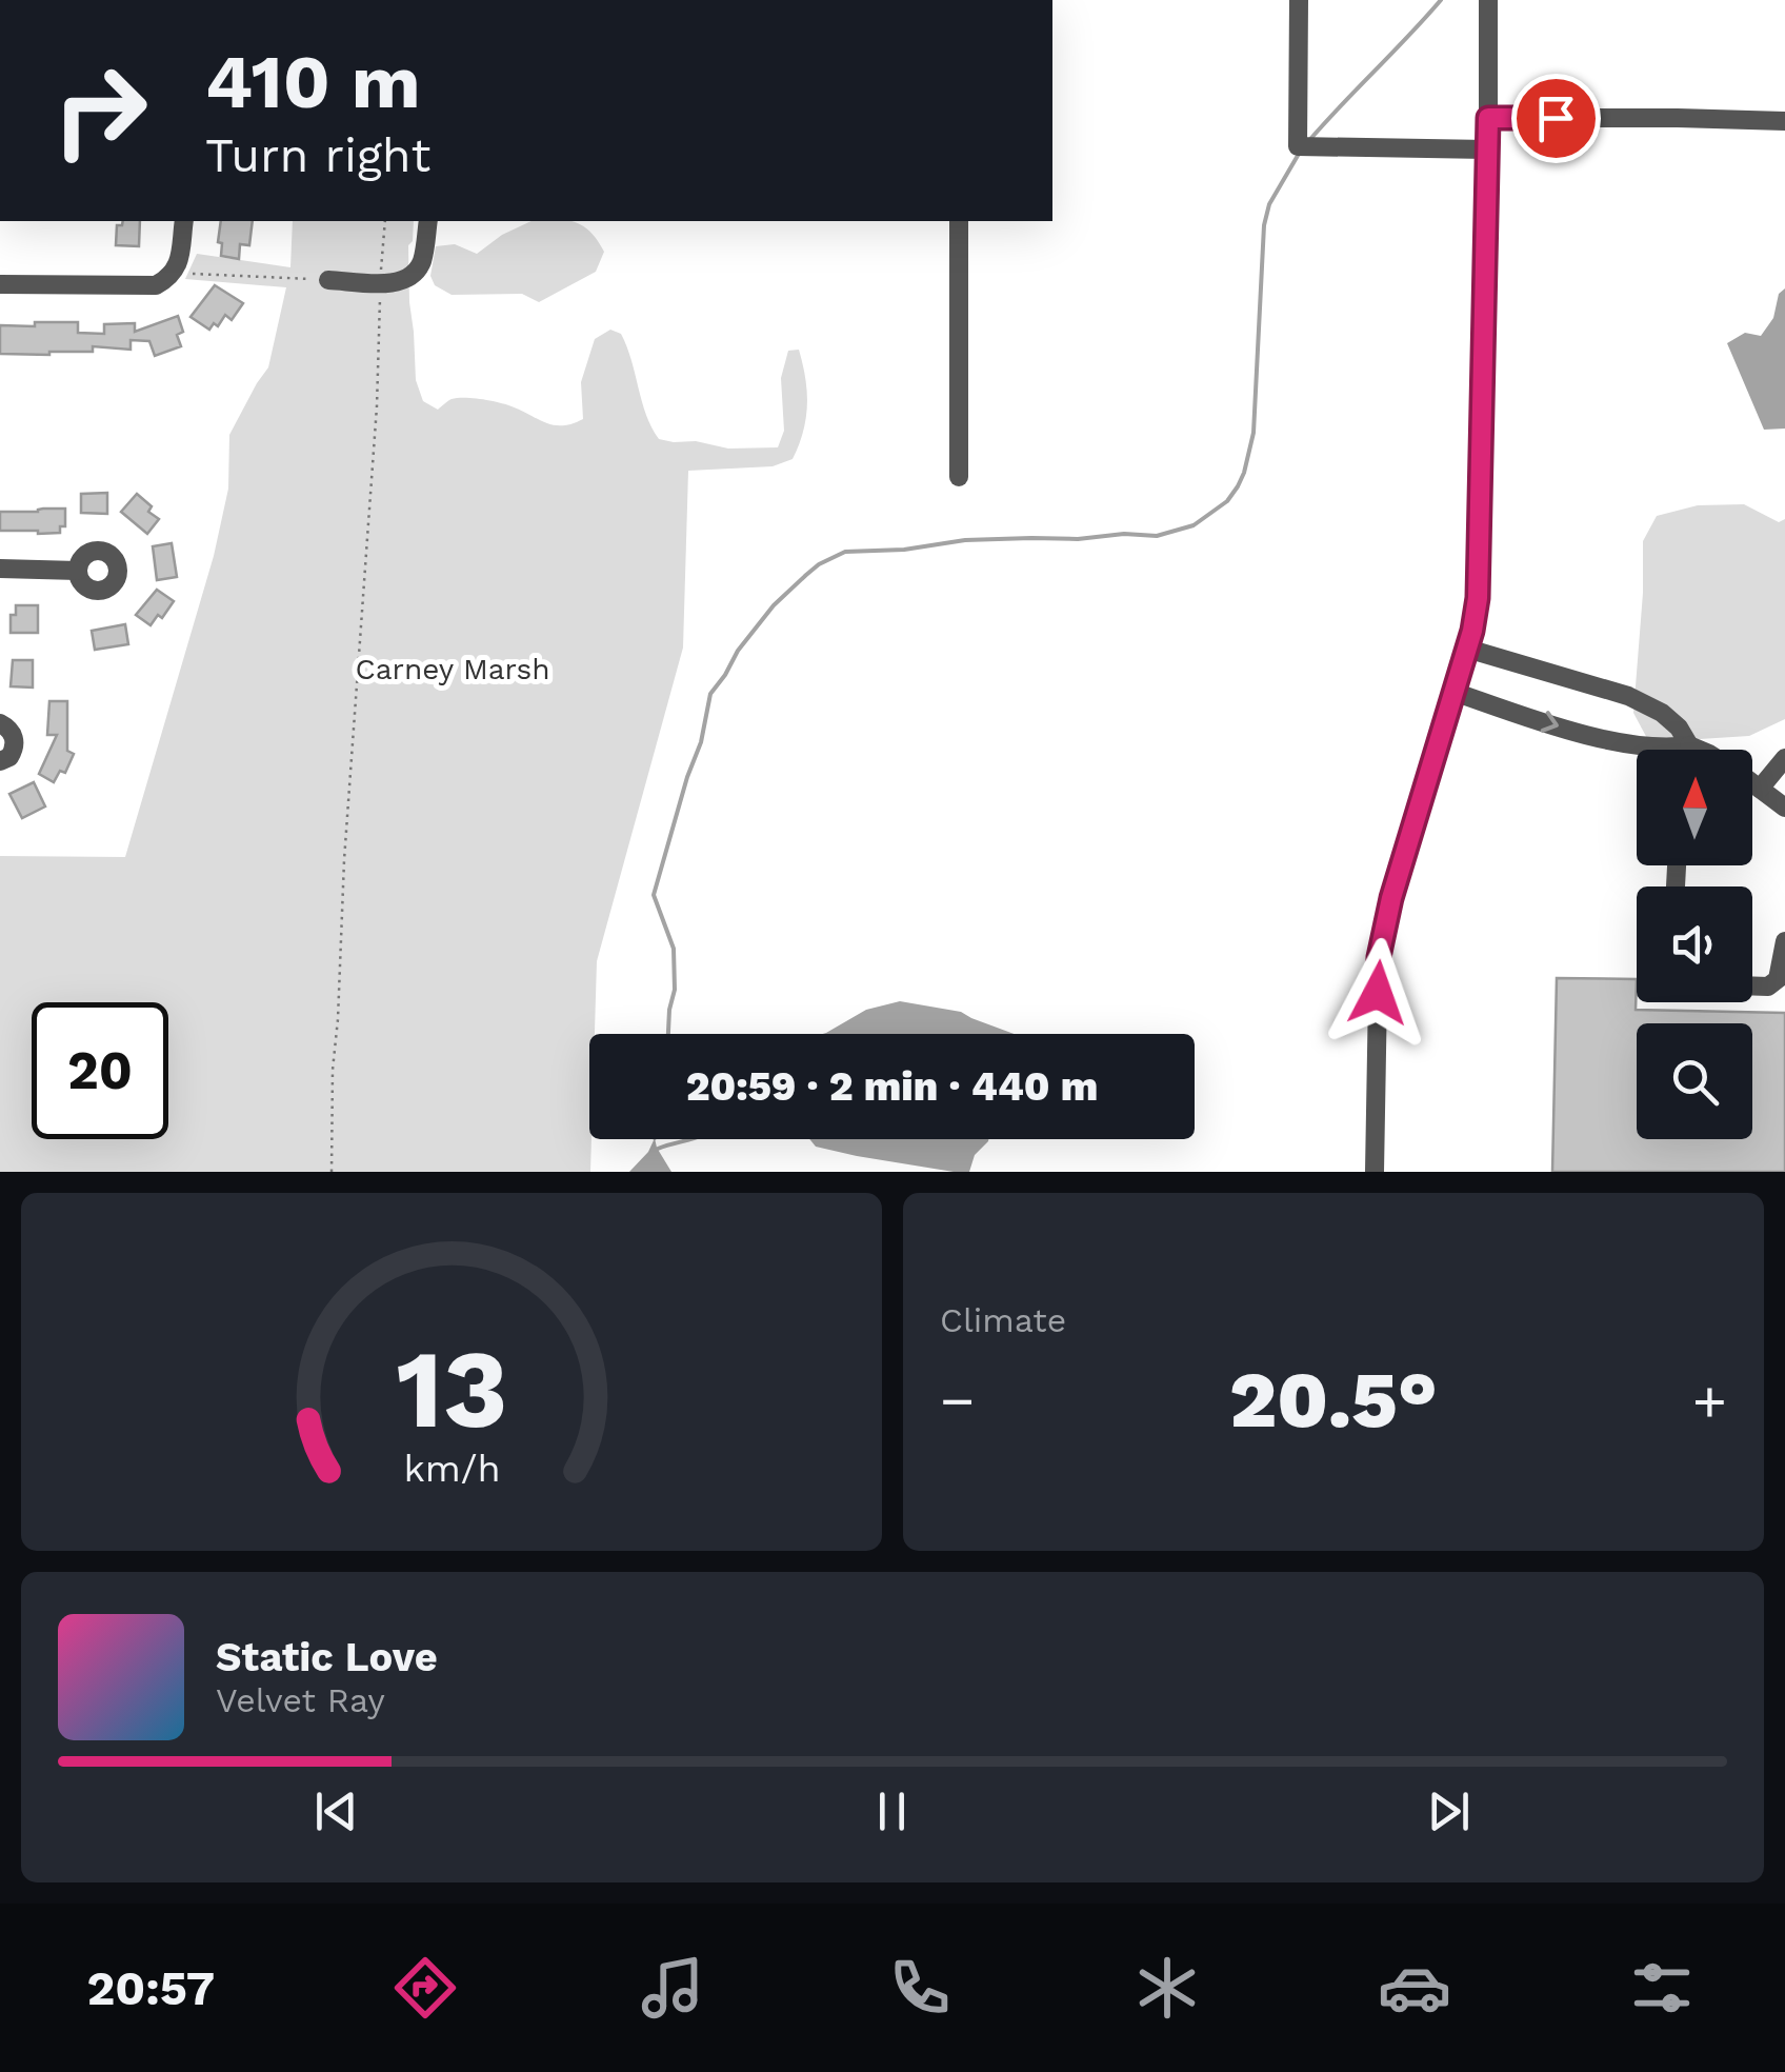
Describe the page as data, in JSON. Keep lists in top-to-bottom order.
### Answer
{
  "parks": ["Carney Marsh"],
  "north": "top",
  "page": {
    "turn": ["410 m", "Turn right"],
    "limit": "20",
    "trip": "20:59 · 2 min · 440 m",
    "tile": "Climate",
    "heat": ["−", "20.5°", "+"],
    "song": ["Static Love", "Velvet Ray"],
    "tabs": "20:57",
    "gauge": ["13", "km/h"]
  }
}
